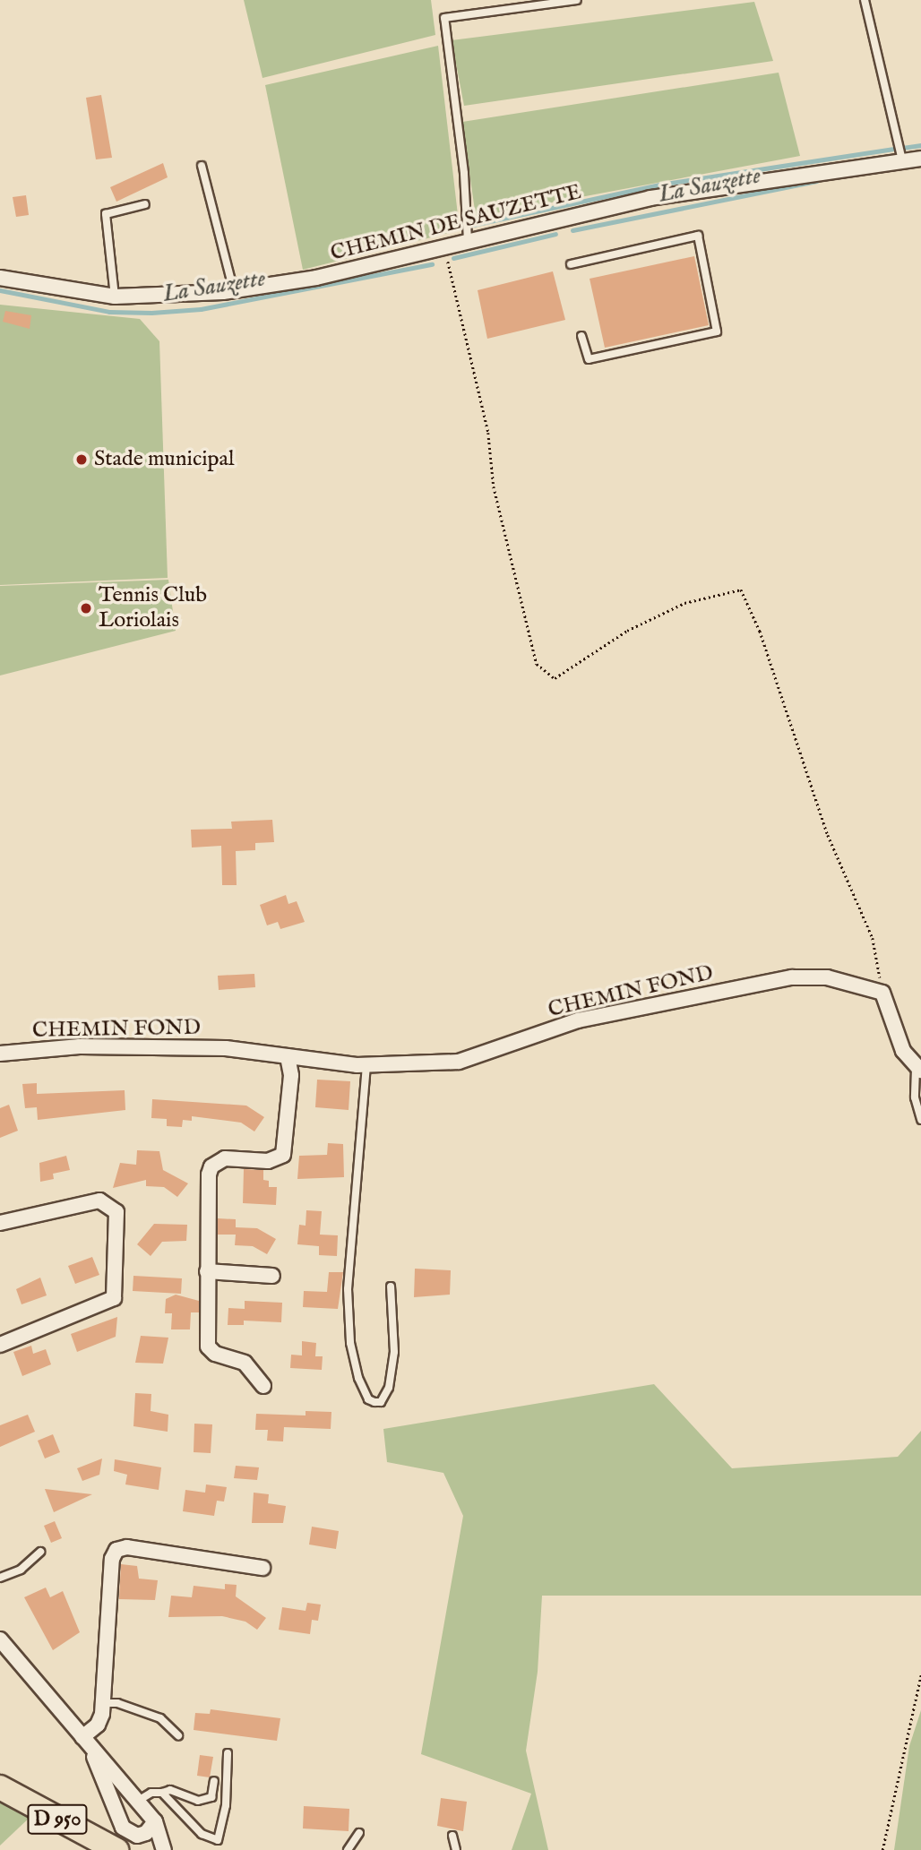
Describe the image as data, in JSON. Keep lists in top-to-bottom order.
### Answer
{
  "streets": {
    "main road": ["D 950"],
    "street": ["CHEMIN DE SAUZETTE", "CHEMIN FOND"]
  },
  "water": ["La Sauzette"],
  "places": ["Stade municipal", "Tennis Club Loriolais"]
}
